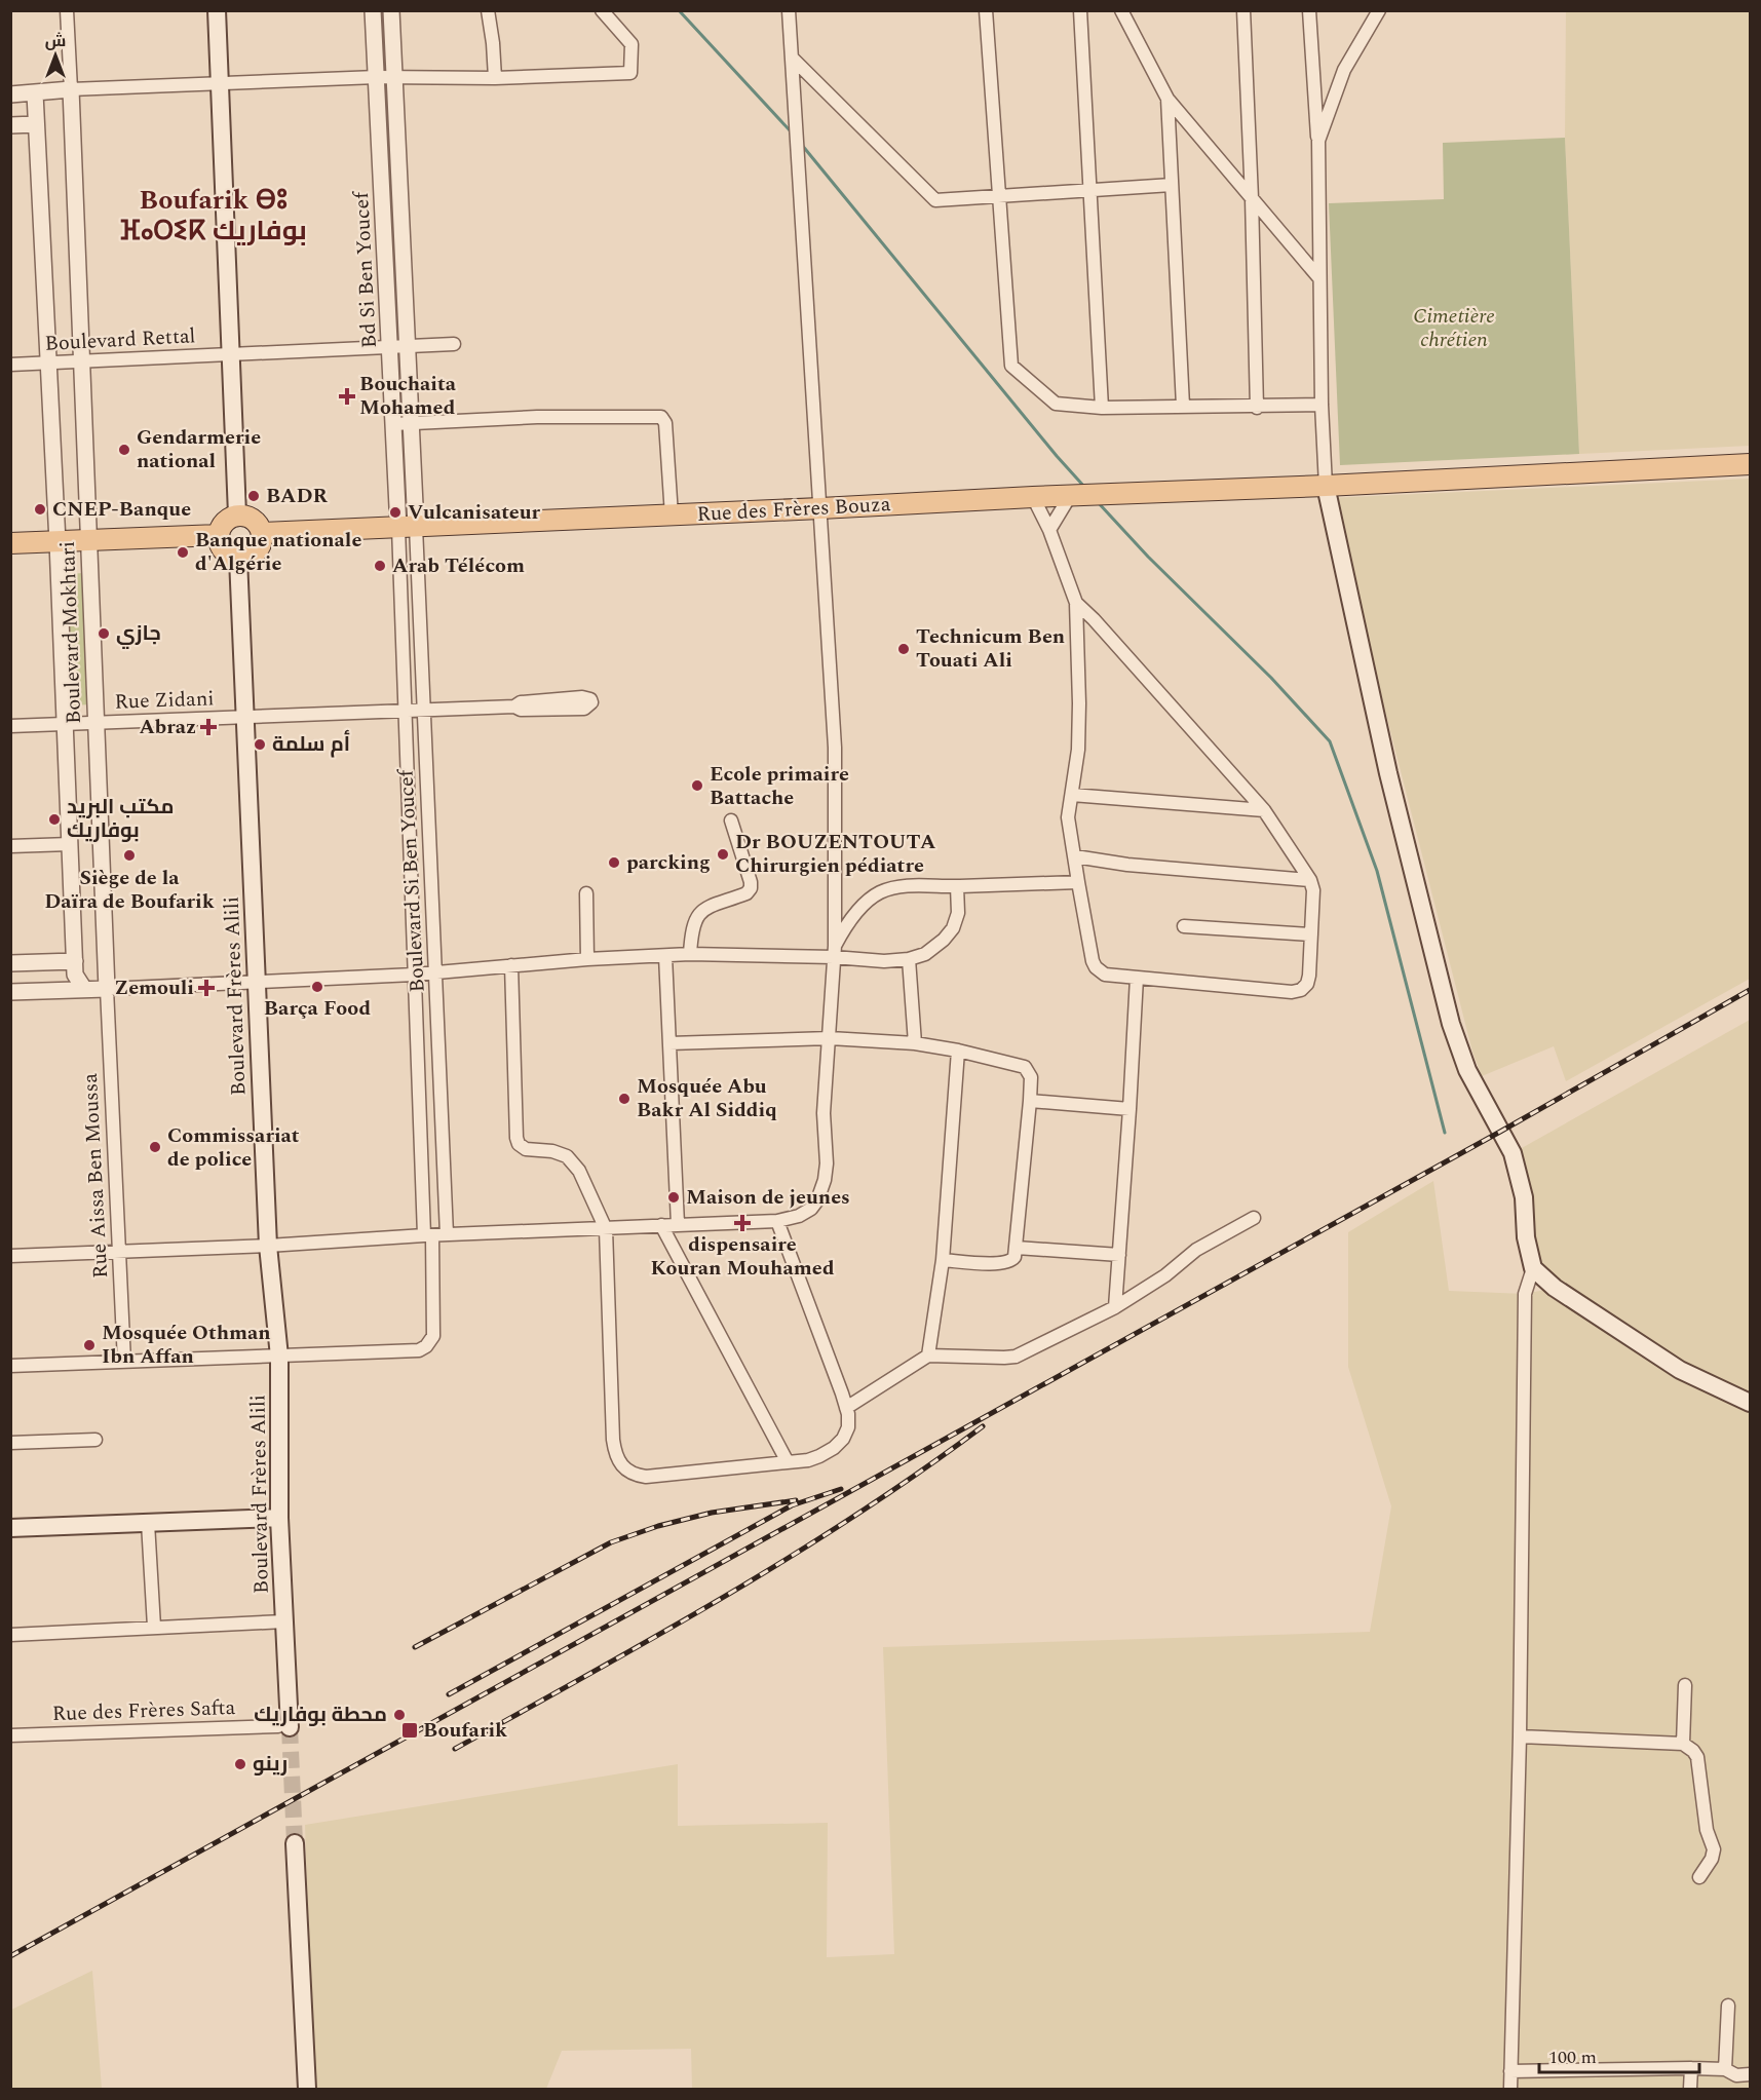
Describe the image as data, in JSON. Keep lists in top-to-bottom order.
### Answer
{
  "streets": {
    "main road": ["Rue des Frères Bouza", "Boulevard Frères Alili"],
    "street": [
      "Bd Si Ben Youcef",
      "Boulevard Rettal",
      "Boulevard Mokhtari",
      "Rue Zidani",
      "Boulevard Si Ben Youcef",
      "Rue Aissa Ben Moussa",
      "Rue des Frères Safta"
    ]
  },
  "crossings": [
    ["Bd Si Ben Youcef", "Boulevard Rettal"],
    ["Bd Si Ben Youcef", "Rue des Frères Bouza"],
    ["Bd Si Ben Youcef", "Boulevard Si Ben Youcef"],
    ["Boulevard Rettal", "Boulevard Mokhtari"],
    ["Rue des Frères Bouza", "Boulevard Si Ben Youcef"],
    ["Rue des Frères Bouza", "Boulevard Frères Alili"],
    ["Boulevard Mokhtari", "Rue Zidani"],
    ["Boulevard Mokhtari", "Rue Aissa Ben Moussa"],
    ["Rue Zidani", "Boulevard Si Ben Youcef"],
    ["Rue Zidani", "Boulevard Frères Alili"],
    ["Boulevard Si Ben Youcef", "Boulevard Frères Alili"],
    ["Boulevard Frères Alili", "Rue des Frères Safta"]
  ],
  "districts": ["Boufarik ⴱⵓ ⴼⴰⵔⵉⴽ بوفاريك"],
  "parks": ["Cimetière chrétien"],
  "places": {
    "health": [
      "Bouchaita Mohamed",
      "Abraz",
      "Zemouli",
      "dispensaire Kouran Mouhamed"
    ],
    "other": [
      "Gendarmerie national",
      "BADR",
      "CNEP-Banque",
      "Vulcanisateur",
      "Banque nationale d'Algérie",
      "Arab Télécom",
      "جازي",
      "Technicum Ben Touati Ali",
      "أم سلمة",
      "Ecole primaire Battache",
      "مكتب البريد بوفاريك",
      "Dr BOUZENTOUTA Chirurgien pédiatre",
      "Siège de la Daïra de Boufarik",
      "parcking",
      "Barça Food",
      "Mosquée Abu Bakr Al Siddiq",
      "Commissariat de police",
      "Maison de jeunes",
      "Mosquée Othman Ibn Affan",
      "محطة بوفاريك",
      "رينو"
    ],
    "transit": ["Boufarik"]
  },
  "scale_bar": "100 m",
  "north": "top"
}
